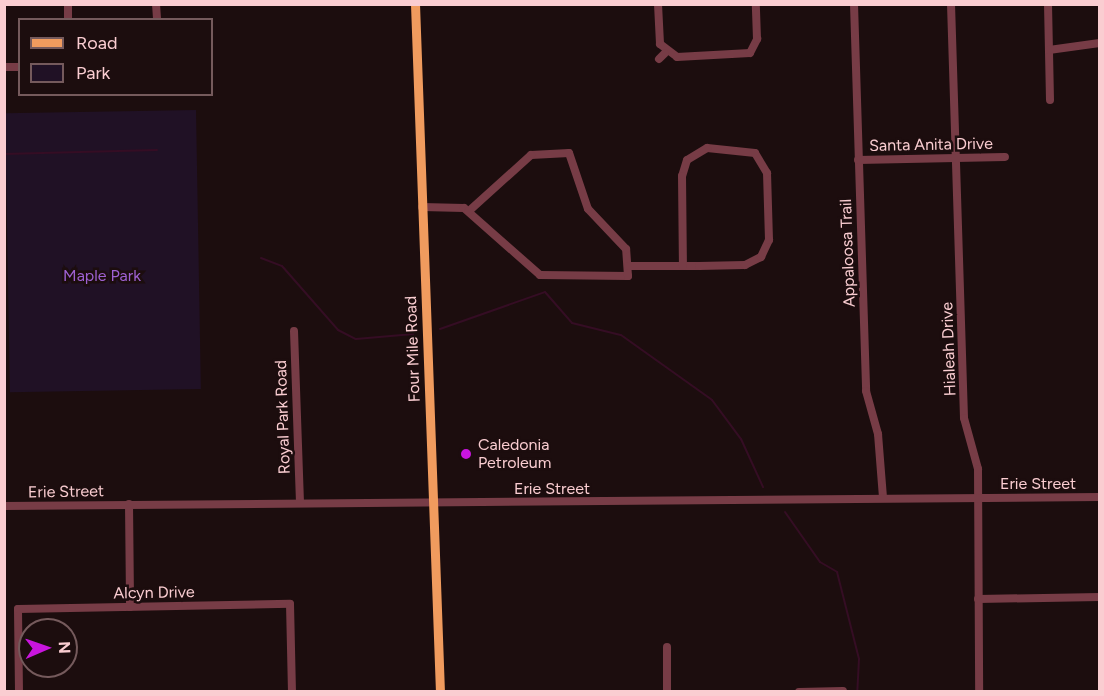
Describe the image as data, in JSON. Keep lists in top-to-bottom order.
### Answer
{
  "streets": {
    "main road": ["Four Mile Road"],
    "street": [
      "Santa Anita Drive",
      "Appaloosa Trail",
      "Hialeah Drive",
      "Royal Park Road",
      "Erie Street",
      "Alcyn Drive"
    ]
  },
  "crossings": [
    ["Santa Anita Drive", "Appaloosa Trail"],
    ["Santa Anita Drive", "Hialeah Drive"],
    ["Appaloosa Trail", "Erie Street"],
    ["Four Mile Road", "Erie Street"],
    ["Hialeah Drive", "Erie Street"],
    ["Royal Park Road", "Erie Street"]
  ],
  "parks": ["Maple Park"],
  "places": ["Caledonia Petroleum"],
  "legend": ["Road", "Park"],
  "north": "right"
}
